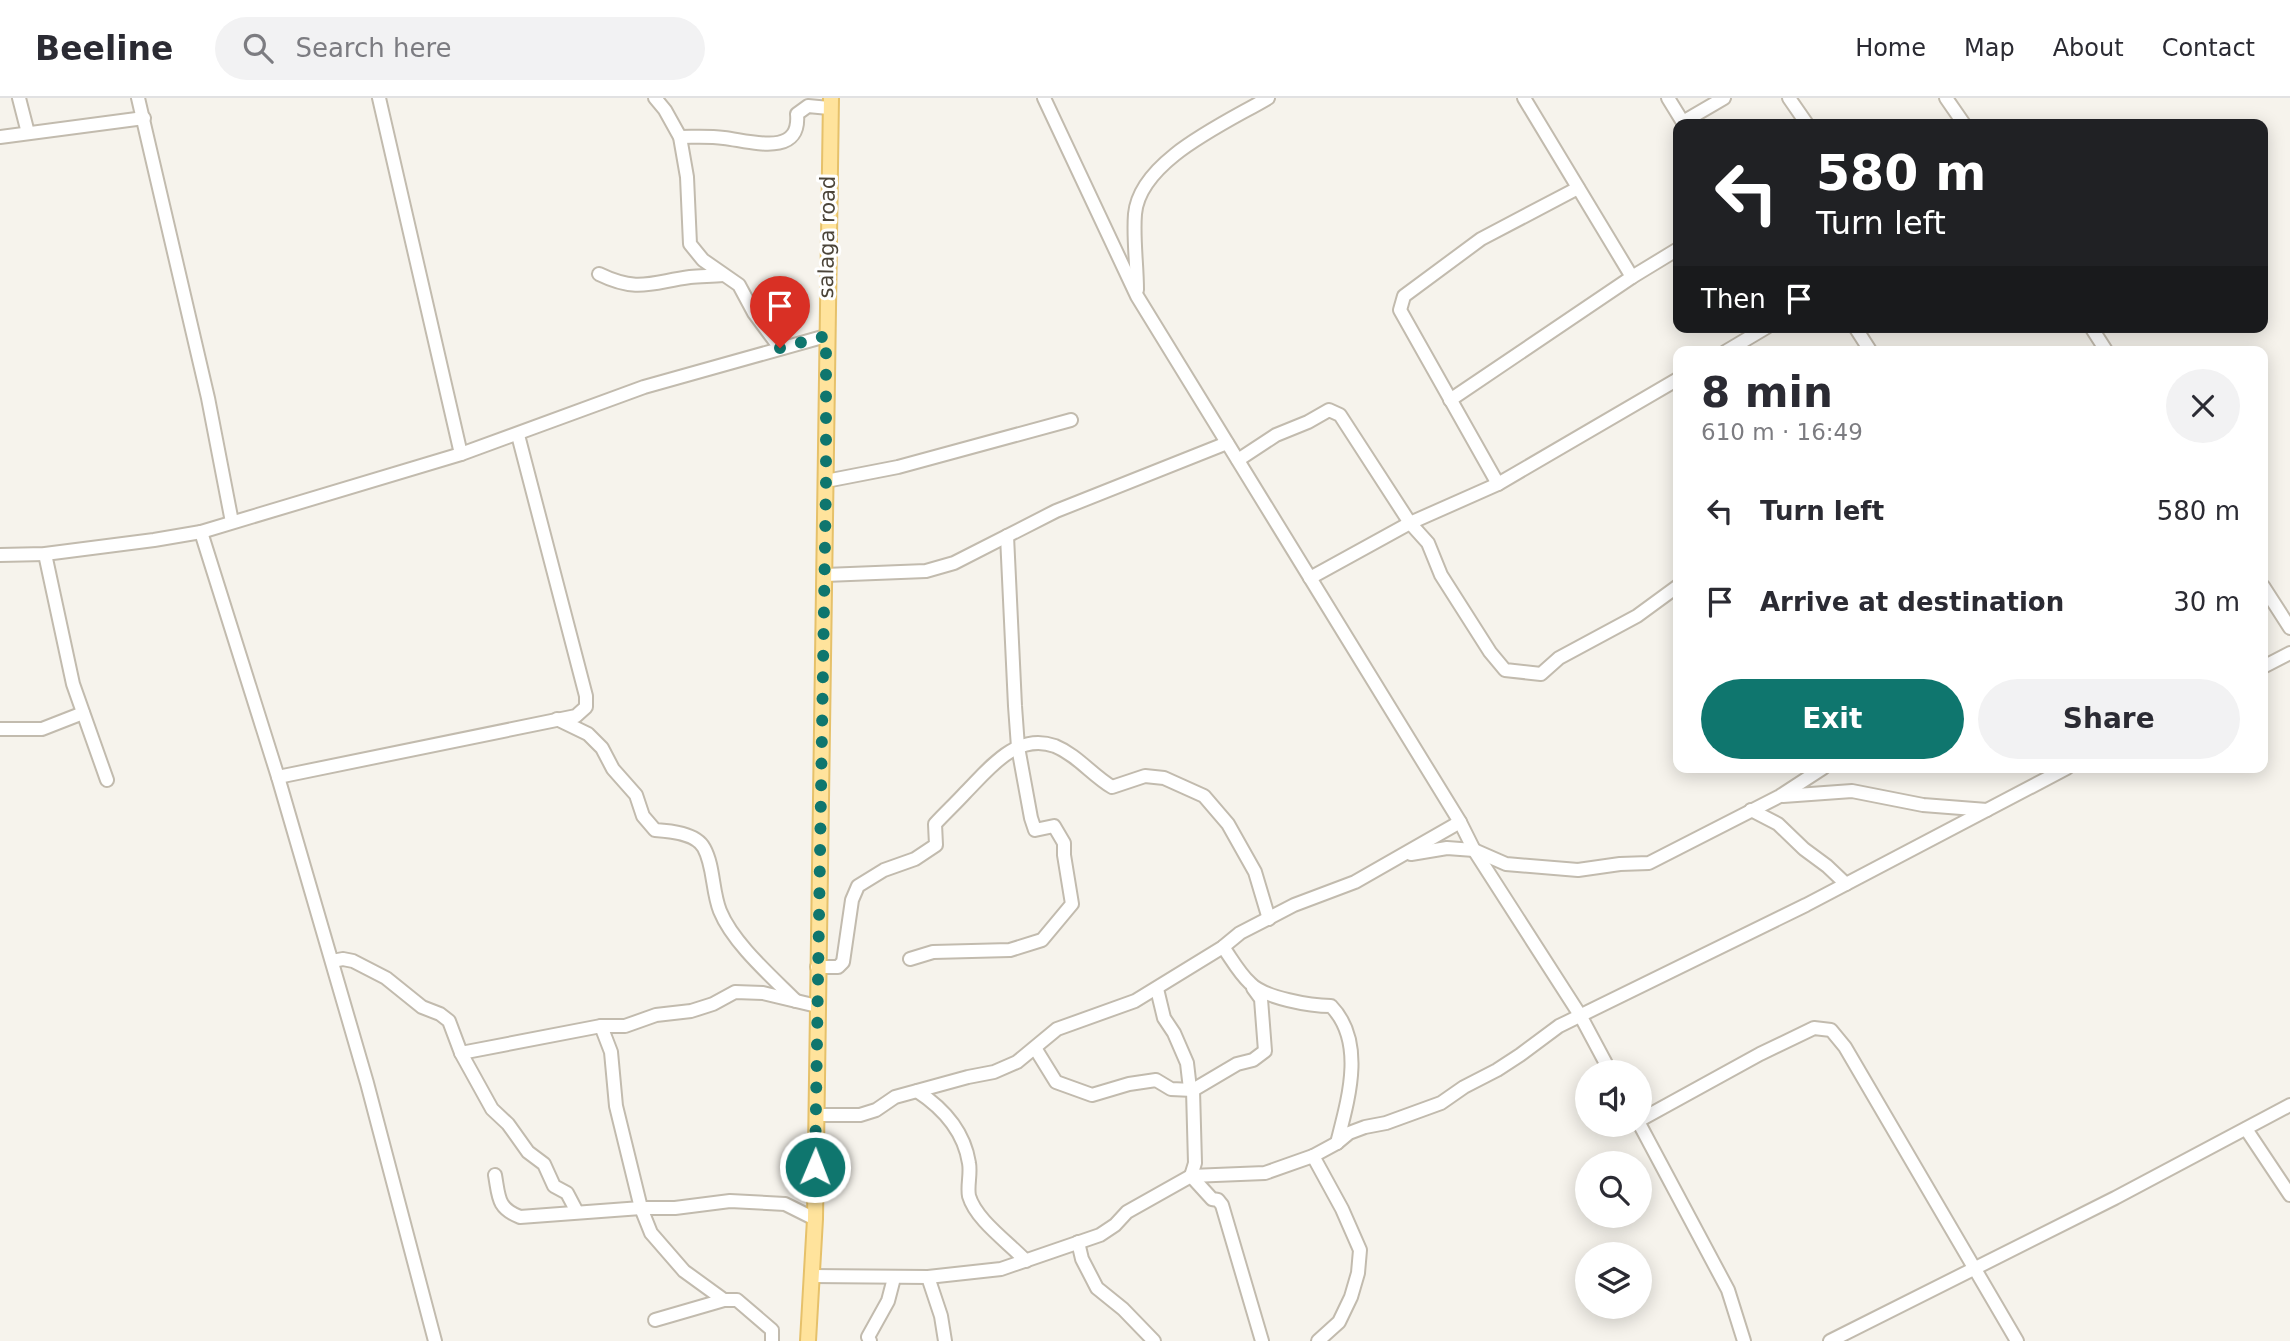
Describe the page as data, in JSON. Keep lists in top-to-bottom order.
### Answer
{
  "streets": {
    "main road": ["salaga road"]
  },
  "page": {
    "header": "Beeline",
    "search": "Search here",
    "nav": [
      "Home",
      "Map",
      "About",
      "Contact"
    ],
    "turn": ["580 m", "Turn left"],
    "then": "Then",
    "heading": ["8 min", "610 m · 16:49"],
    "list": [
      {
        "name": "Turn left",
        "value": "580 m"
      },
      {
        "name": "Arrive at destination",
        "value": "30 m"
      }
    ],
    "buttons": ["Exit", "Share"]
  }
}
